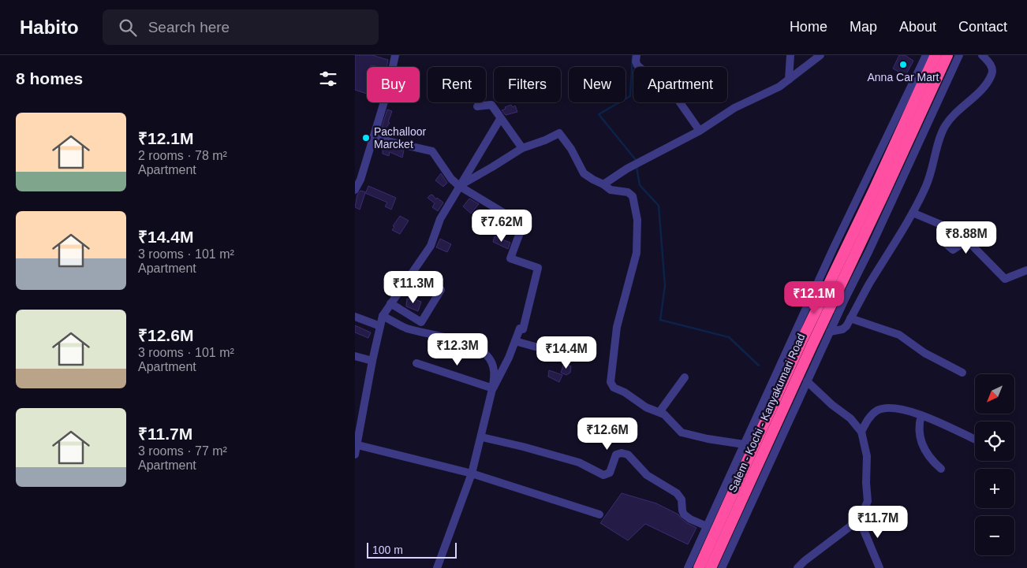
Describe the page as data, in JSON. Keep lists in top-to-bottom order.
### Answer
{
  "streets": {
    "highway": ["Salem - Kochi - Kanyakumari Road"]
  },
  "places": ["Anna Car Mart", "Pachalloor Marcket"],
  "scale_bar": "100 m",
  "north": "bottom left",
  "page": {
    "header": "Habito",
    "search": "Search here",
    "nav": [
      "Home",
      "Map",
      "About",
      "Contact"
    ],
    "heading": "8 homes",
    "chip": [
      "Buy",
      "Rent",
      "Filters",
      "New",
      "Apartment"
    ],
    "list": [
      {
        "name": "₹12.1M",
        "note": "2 rooms · 78 m² · Apartment"
      },
      {
        "name": "₹14.4M",
        "note": "3 rooms · 101 m² · Apartment"
      },
      {
        "name": "₹12.6M",
        "note": "3 rooms · 101 m² · Apartment"
      },
      {
        "name": "₹11.7M",
        "note": "3 rooms · 77 m² · Apartment"
      }
    ],
    "price": [
      "₹7.62M",
      "₹8.88M",
      "₹11.3M",
      "₹12.1M",
      "₹12.3M",
      "₹14.4M",
      "₹12.6M",
      "₹11.7M"
    ],
    "map_buttons": ["+", "−"],
    "scale": "100 m"
  }
}
